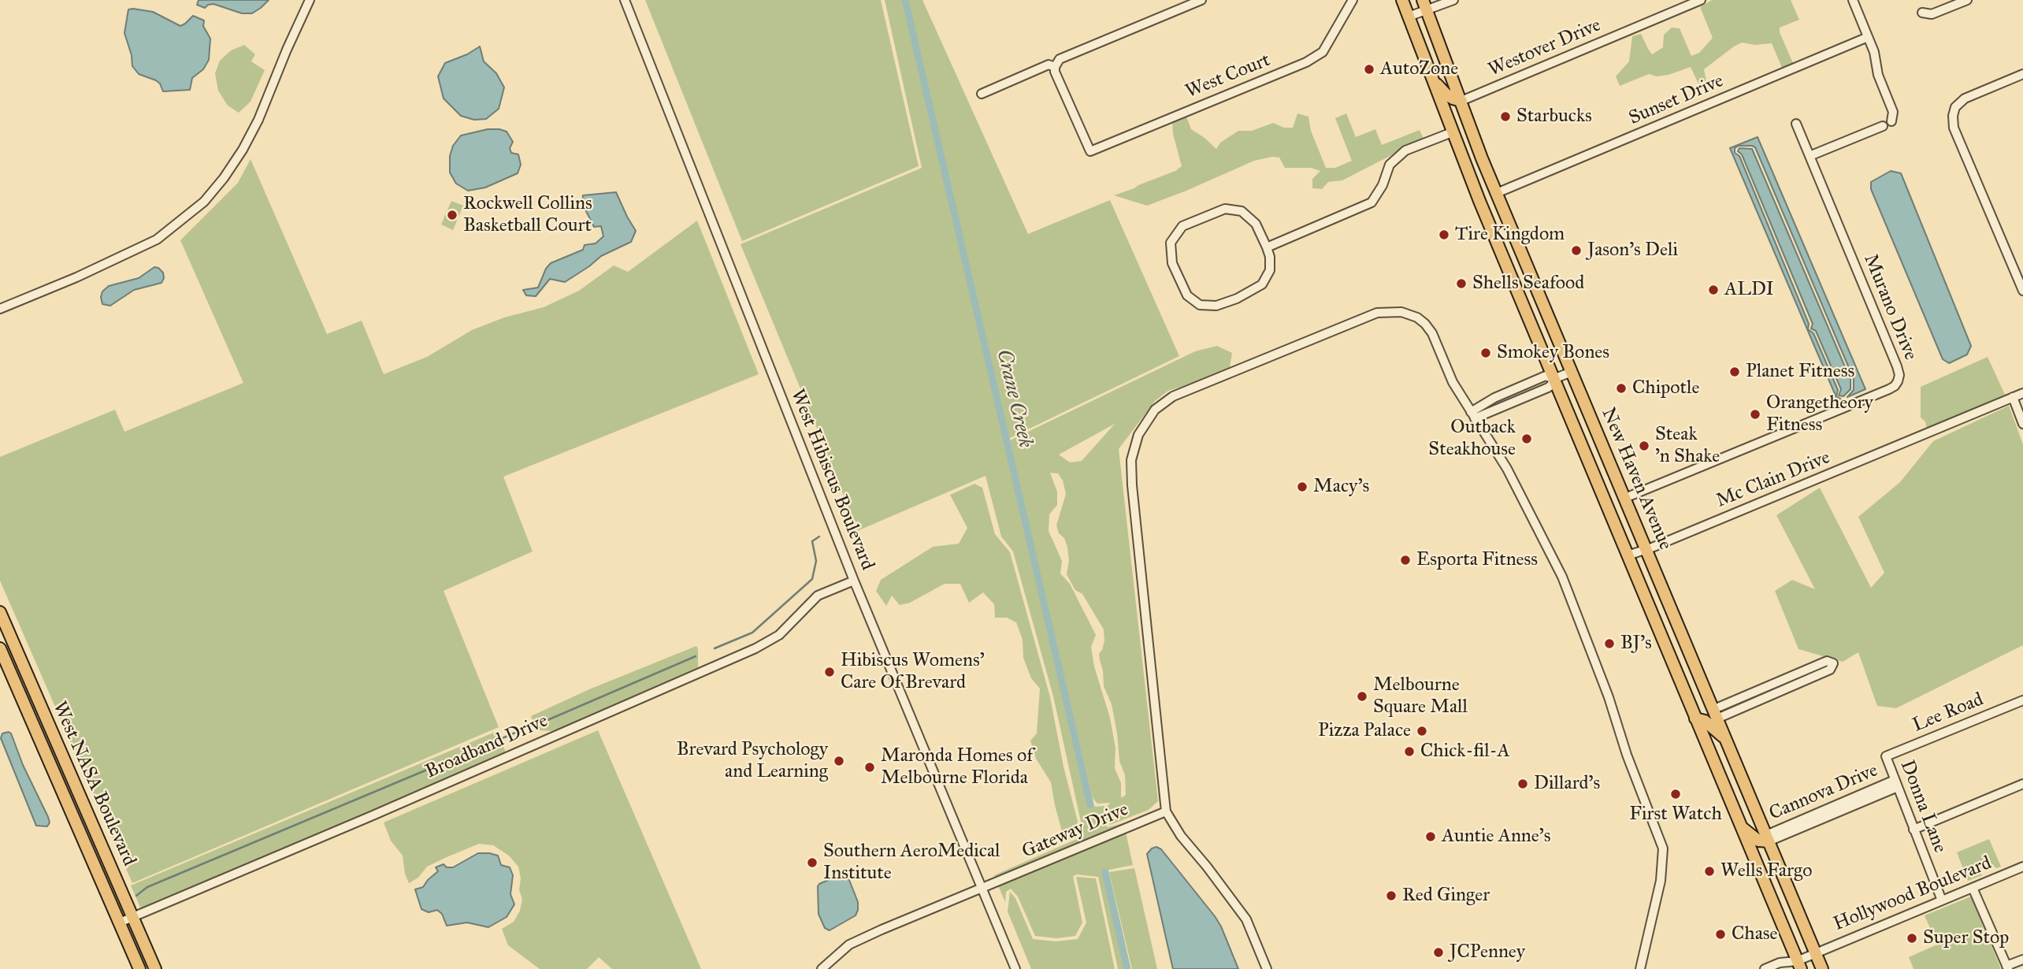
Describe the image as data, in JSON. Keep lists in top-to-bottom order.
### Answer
{
  "streets": {
    "main road": ["New Haven Avenue", "West NASA Boulevard"],
    "street": [
      "Westover Drive",
      "West Court",
      "Sunset Drive",
      "Murano Drive",
      "West Hibiscus Boulevard",
      "Mc Clain Drive",
      "Lee Road",
      "Broadband Drive",
      "Cannova Drive",
      "Donna Lane",
      "Gateway Drive",
      "Hollywood Boulevard"
    ]
  },
  "crossings": [
    ["Westover Drive", "New Haven Avenue"],
    ["Sunset Drive", "New Haven Avenue"],
    ["Murano Drive", "New Haven Avenue"],
    ["New Haven Avenue", "Mc Clain Drive"],
    ["New Haven Avenue", "Cannova Drive"],
    ["New Haven Avenue", "Hollywood Boulevard"],
    ["West Hibiscus Boulevard", "Broadband Drive"],
    ["West Hibiscus Boulevard", "Gateway Drive"],
    ["Lee Road", "Donna Lane"],
    ["Broadband Drive", "West NASA Boulevard"],
    ["Cannova Drive", "Donna Lane"],
    ["Donna Lane", "Hollywood Boulevard"]
  ],
  "water": ["Crane Creek"],
  "places": [
    "AutoZone",
    "Starbucks",
    "Rockwell Collins Basketball Court",
    "Tire Kingdom",
    "Jason's Deli",
    "Shells Seafood",
    "ALDI",
    "Smokey Bones",
    "Planet Fitness",
    "Chipotle",
    "Orangetheory Fitness",
    "Outback Steakhouse",
    "Steak 'n Shake",
    "Macy's",
    "Esporta Fitness",
    "BJ's",
    "Hibiscus Womens' Care Of Brevard",
    "Melbourne Square Mall",
    "Pizza Palace",
    "Chick-fil-A",
    "Brevard Psychology and Learning",
    "Maronda Homes of Melbourne Florida",
    "Dillard's",
    "First Watch",
    "Auntie Anne's",
    "Southern AeroMedical Institute",
    "Wells Fargo",
    "Red Ginger",
    "Chase",
    "Super Stop",
    "JCPenney"
  ]
}
